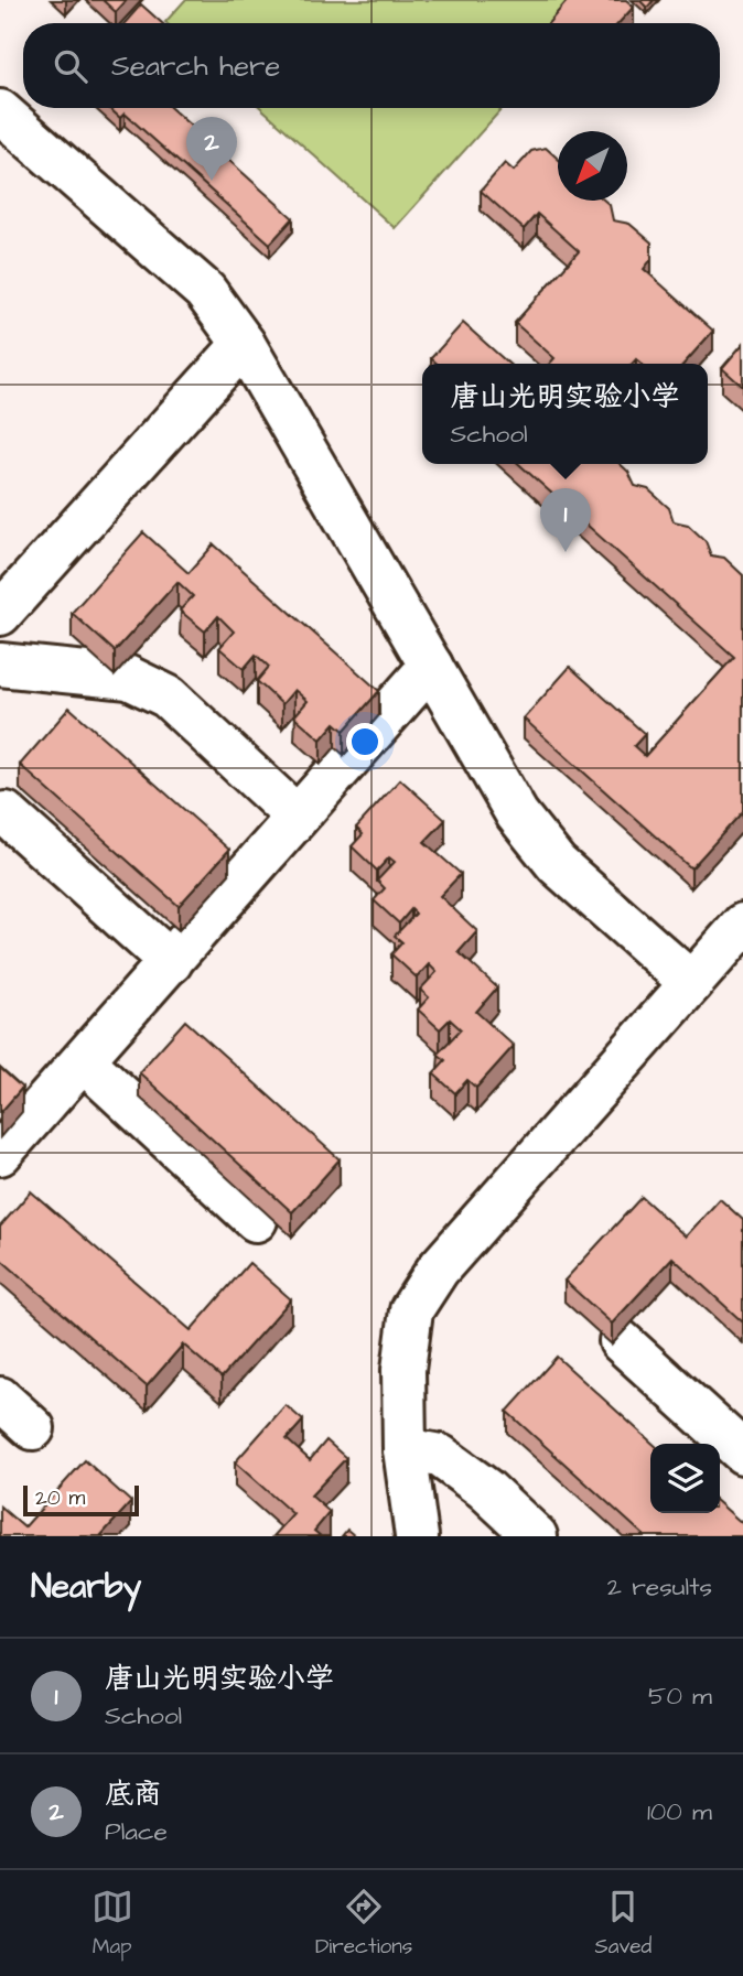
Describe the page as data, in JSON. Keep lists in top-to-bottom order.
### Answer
{
  "scale_bar": "20 m",
  "north": "bottom left",
  "page": {
    "search": "Search here",
    "pins": ["2", "1"],
    "popup": ["唐山光明实验小学", "School"],
    "scale": "20 m",
    "heading": ["Nearby", "2 results"],
    "list": [
      {
        "mark": "1",
        "name": "唐山光明实验小学",
        "note": "School",
        "value": "50 m"
      },
      {
        "mark": "2",
        "name": "底商",
        "note": "Place",
        "value": "100 m"
      }
    ],
    "nav": ["Map", "Directions", "Saved"]
  }
}
